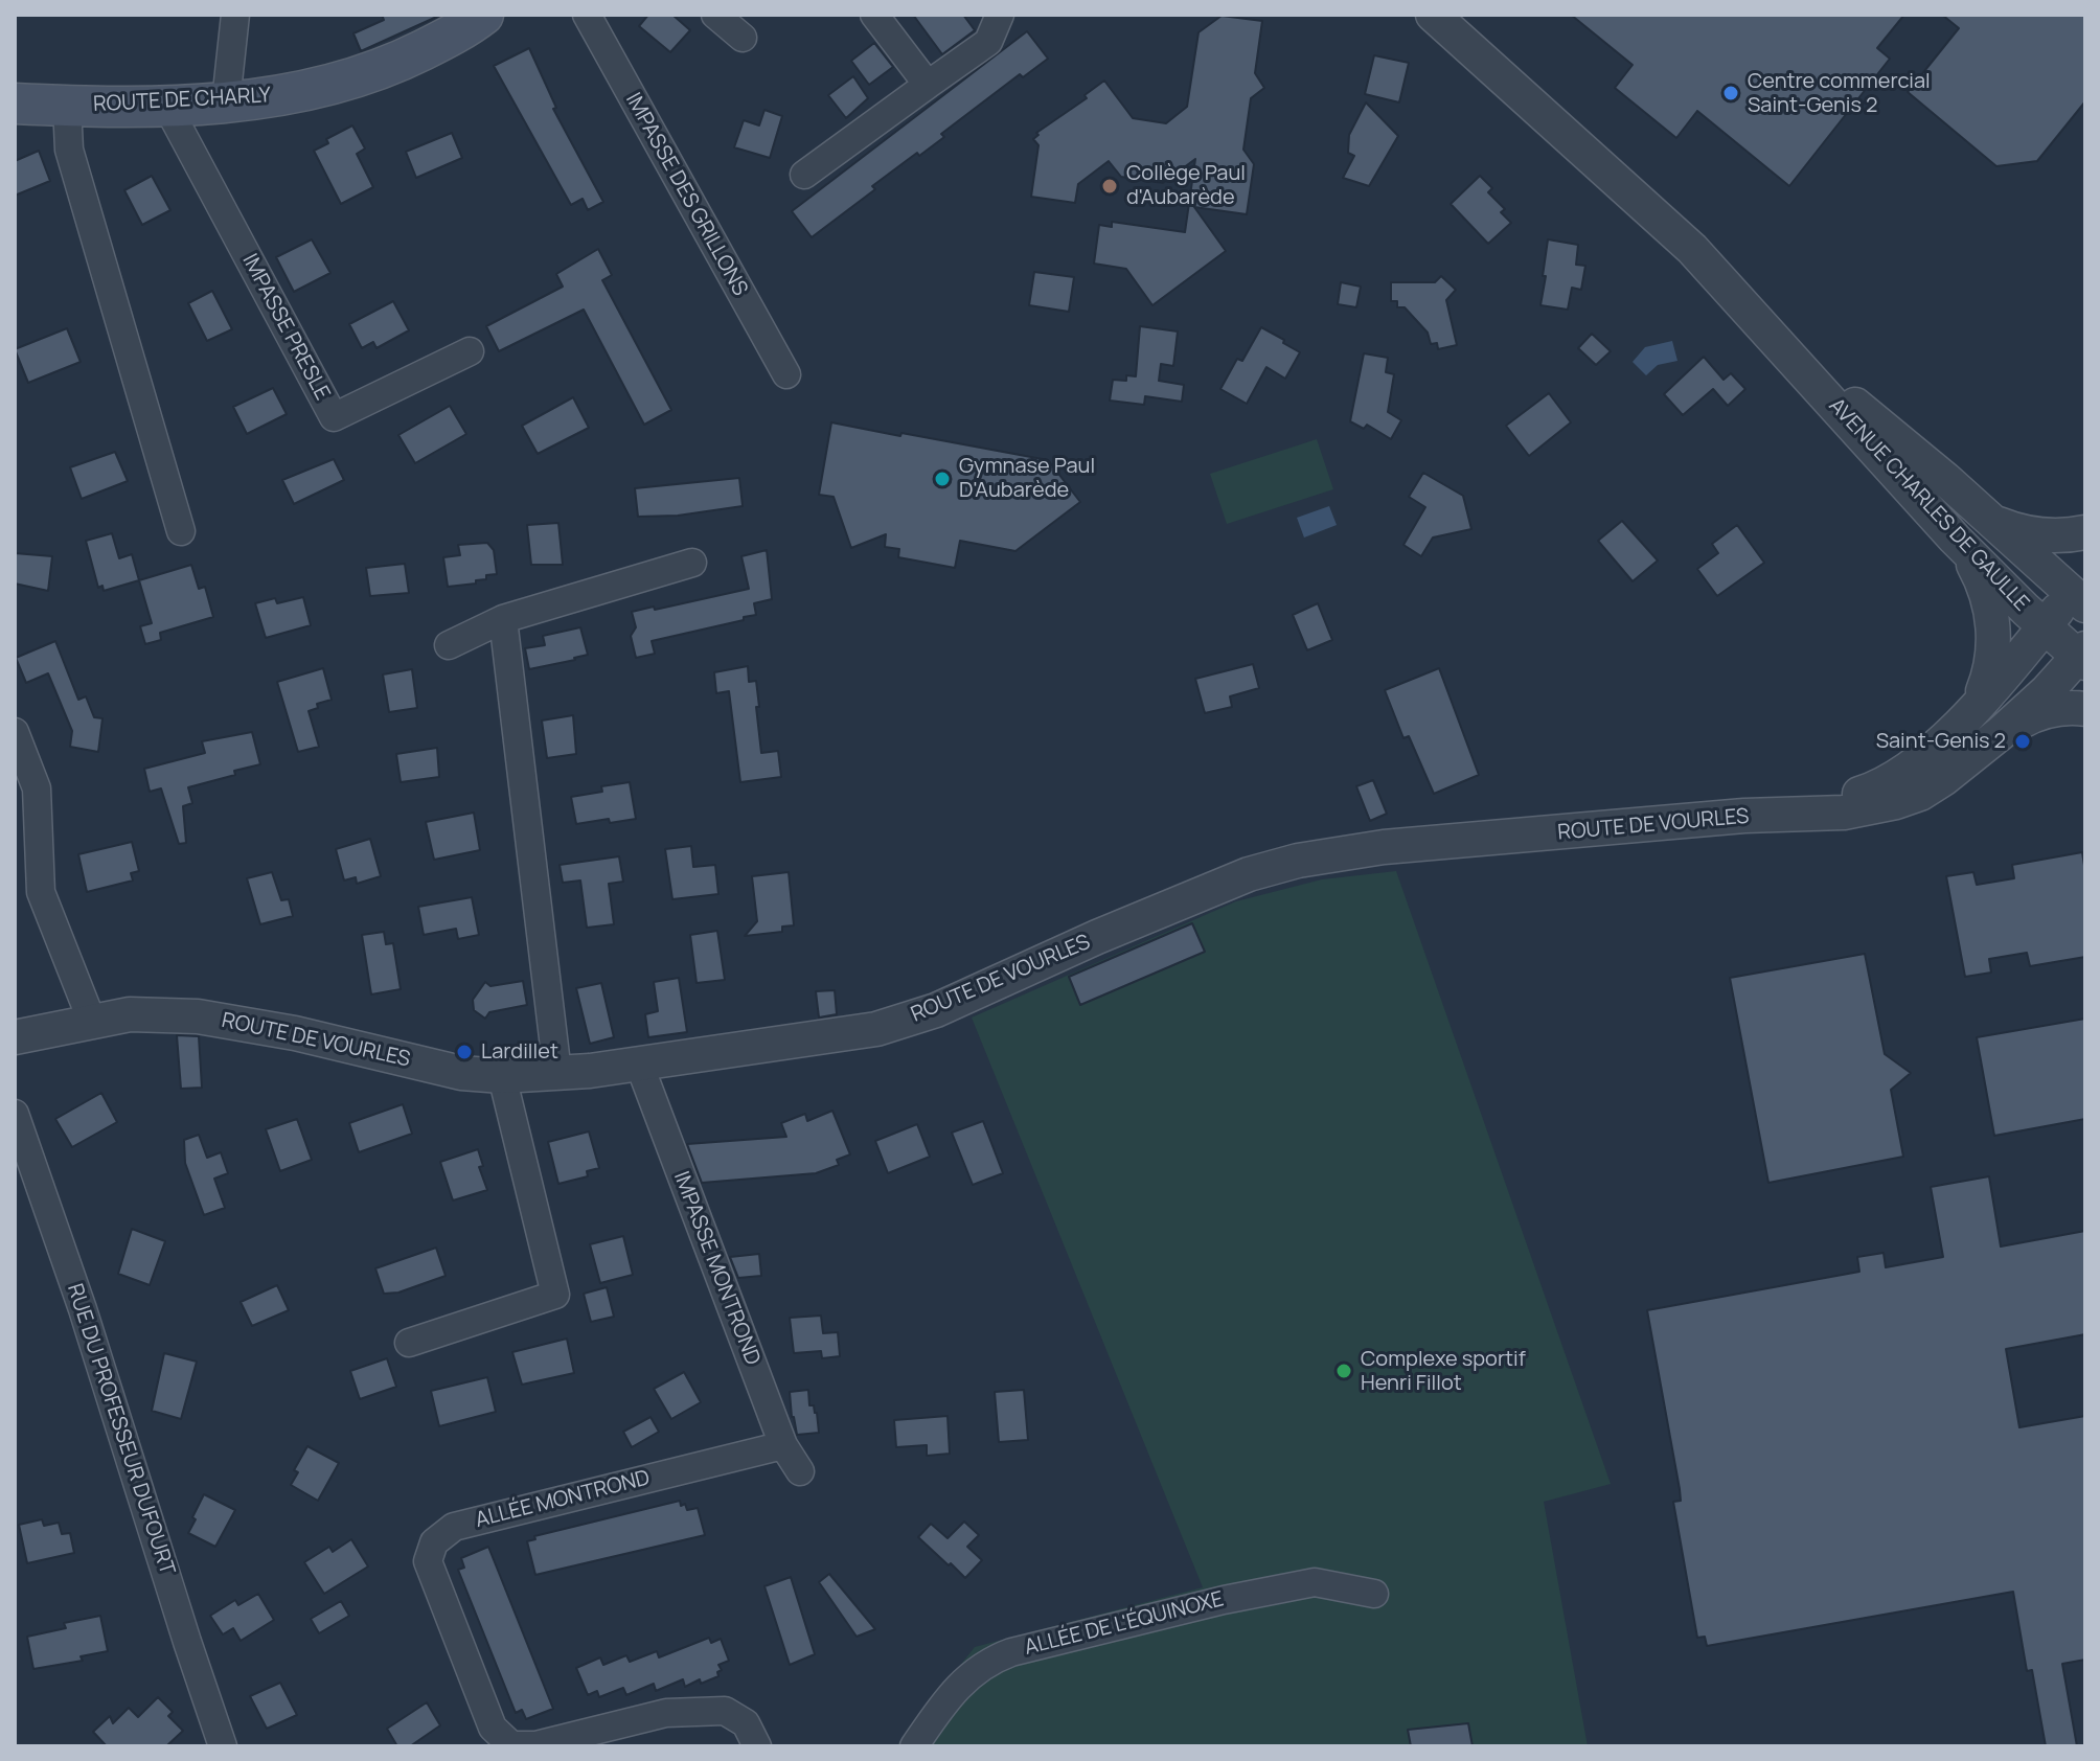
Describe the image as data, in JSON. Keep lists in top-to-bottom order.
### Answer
{
  "streets": {
    "main road": ["ROUTE DE CHARLY"],
    "street": [
      "IMPASSE DES GRILLONS",
      "IMPASSE PRESLE",
      "AVENUE CHARLES DE GAULLE",
      "ROUTE DE VOURLES",
      "IMPASSE MONTROND",
      "RUE DU PROFESSEUR DUFOURT",
      "ALLÉE MONTROND",
      "ALLÉE DE L'ÉQUINOXE"
    ]
  },
  "crossings": [
    ["ROUTE DE CHARLY", "IMPASSE PRESLE"],
    ["AVENUE CHARLES DE GAULLE", "ROUTE DE VOURLES"],
    ["ROUTE DE VOURLES", "IMPASSE MONTROND"],
    ["IMPASSE MONTROND", "ALLÉE MONTROND"]
  ],
  "places": [
    "Centre commercial Saint-Genis 2",
    "Collège Paul d'Aubarède",
    "Gymnase Paul D'Aubarède",
    "Saint-Genis 2",
    "Lardillet",
    "Complexe sportif Henri Fillot"
  ]
}
